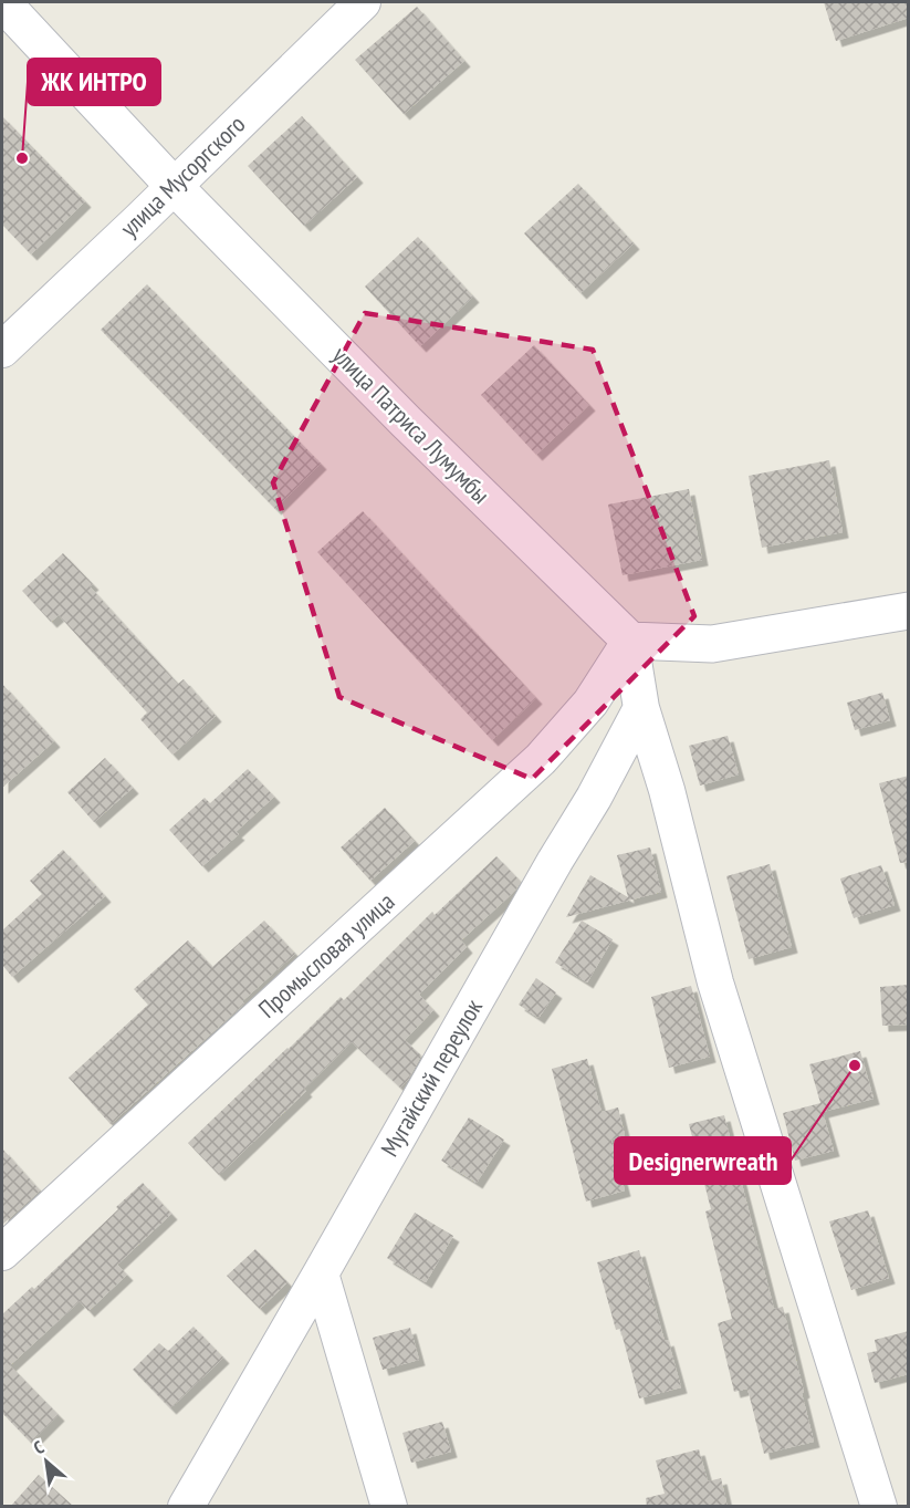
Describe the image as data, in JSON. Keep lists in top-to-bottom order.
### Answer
{
  "streets": {
    "street": [
      "улица Мусоргского",
      "улица Патриса Лумумбы",
      "Промысловая улица",
      "Мугайский переулок"
    ]
  },
  "crossings": [
    ["улица Мусоргского", "улица Патриса Лумумбы"],
    ["улица Патриса Лумумбы", "Промысловая улица"]
  ],
  "places": ["ЖК ИНТРО", "Designerwreath"],
  "north": "top left"
}
